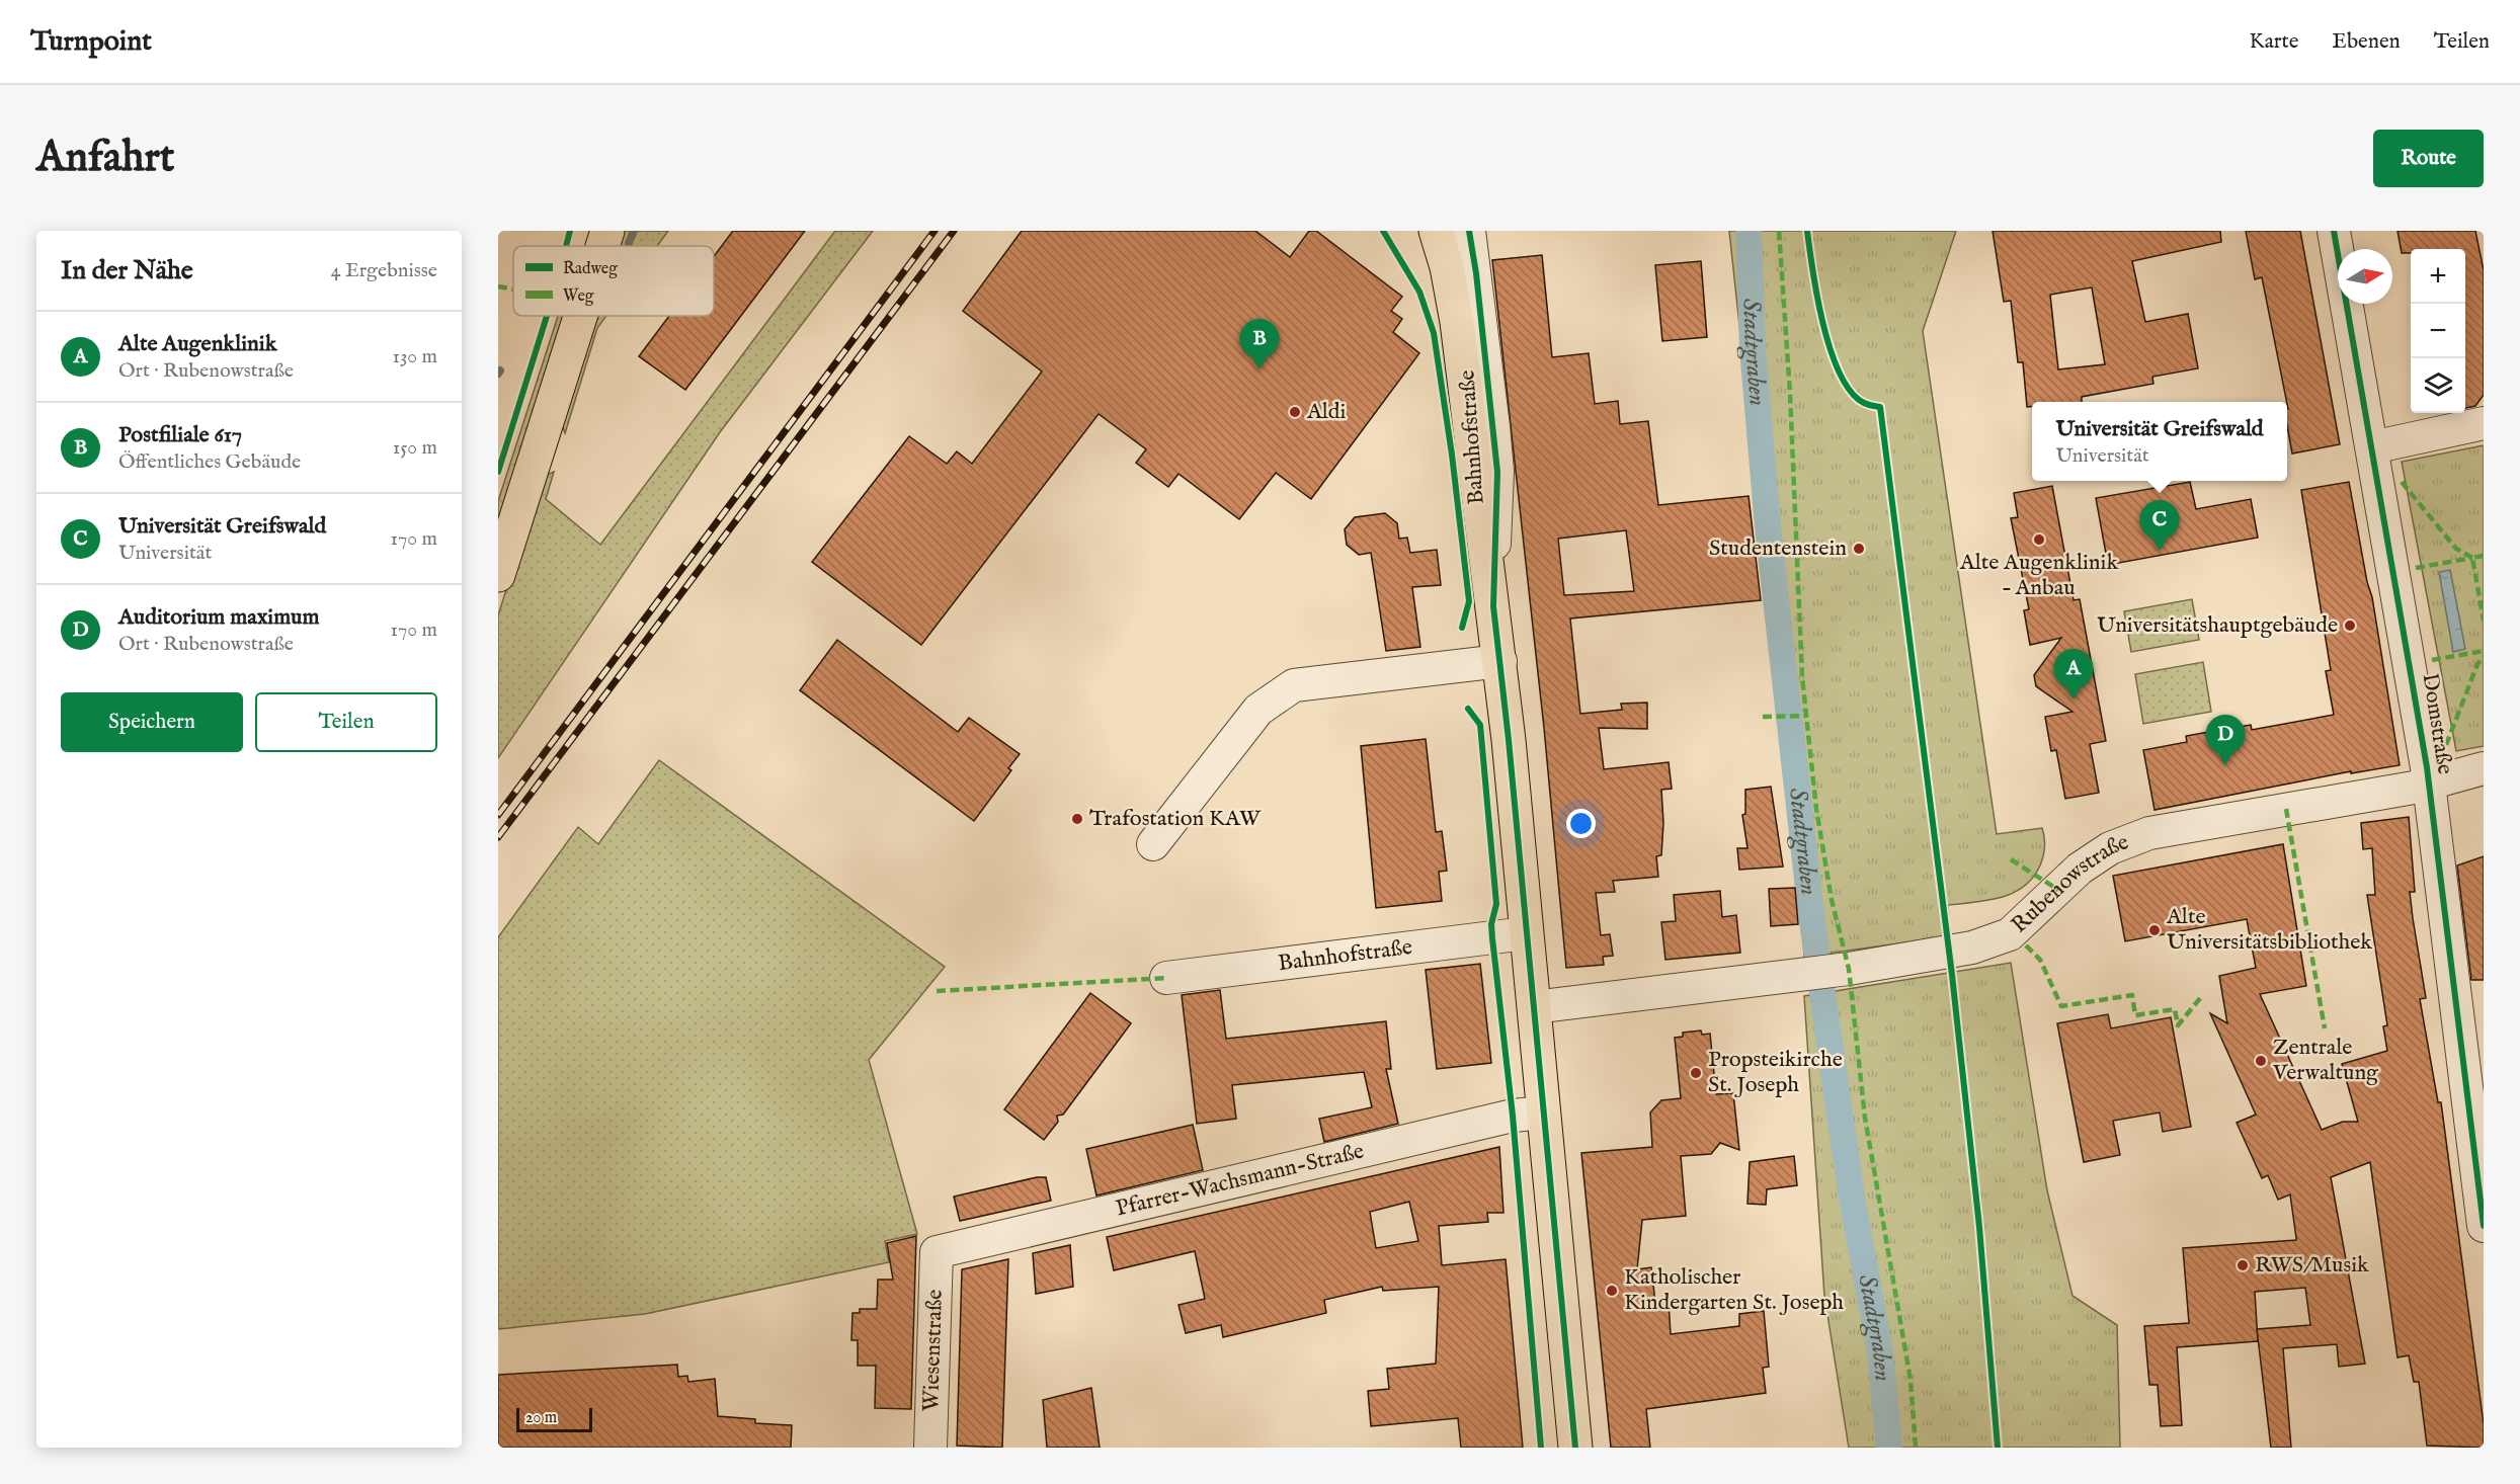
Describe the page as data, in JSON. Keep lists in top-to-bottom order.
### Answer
{
  "streets": {
    "main road": ["Bahnhofstraße"],
    "street": [
      "Domstraße",
      "Rubenowstraße",
      "Pfarrer-Wachsmann-Straße",
      "Wiesenstraße"
    ]
  },
  "crossings": [
    ["Bahnhofstraße", "Rubenowstraße"],
    ["Bahnhofstraße", "Pfarrer-Wachsmann-Straße"],
    ["Domstraße", "Rubenowstraße"],
    ["Pfarrer-Wachsmann-Straße", "Wiesenstraße"]
  ],
  "water": ["Stadtgraben"],
  "places": [
    "Aldi",
    "Alte Augenklinik – Anbau",
    "Studentenstein",
    "Universitätshauptgebäude",
    "Trafostation KAW",
    "Alte Universitätsbibliothek",
    "Zentrale Verwaltung",
    "Propsteikirche St. Joseph",
    "RWS/Musik",
    "Katholischer Kindergarten St. Joseph"
  ],
  "legend": ["Radweg", "Weg"],
  "scale_bar": "20 m",
  "north": "right",
  "page": {
    "header": "Turnpoint",
    "nav": ["Karte", "Ebenen", "Teilen"],
    "buttons": [
      "Route",
      ["Speichern", "Teilen"]
    ],
    "title": "Anfahrt",
    "heading": ["In der Nähe", "4 Ergebnisse"],
    "map_buttons": ["+", "−"],
    "list": [
      {
        "mark": "A",
        "name": "Alte Augenklinik",
        "note": "Ort · Rubenowstraße",
        "value": "130 m"
      },
      {
        "mark": "B",
        "name": "Postfiliale 617",
        "note": "Öffentliches Gebäude",
        "value": "150 m"
      },
      {
        "mark": "C",
        "name": "Universität Greifswald",
        "note": "Universität",
        "value": "170 m"
      },
      {
        "mark": "D",
        "name": "Auditorium maximum",
        "note": "Ort · Rubenowstraße",
        "value": "170 m"
      }
    ],
    "pins": [
      "B",
      "C",
      "A",
      "D"
    ],
    "popup": ["Universität Greifswald", "Universität"],
    "scale": "20 m"
  }
}
